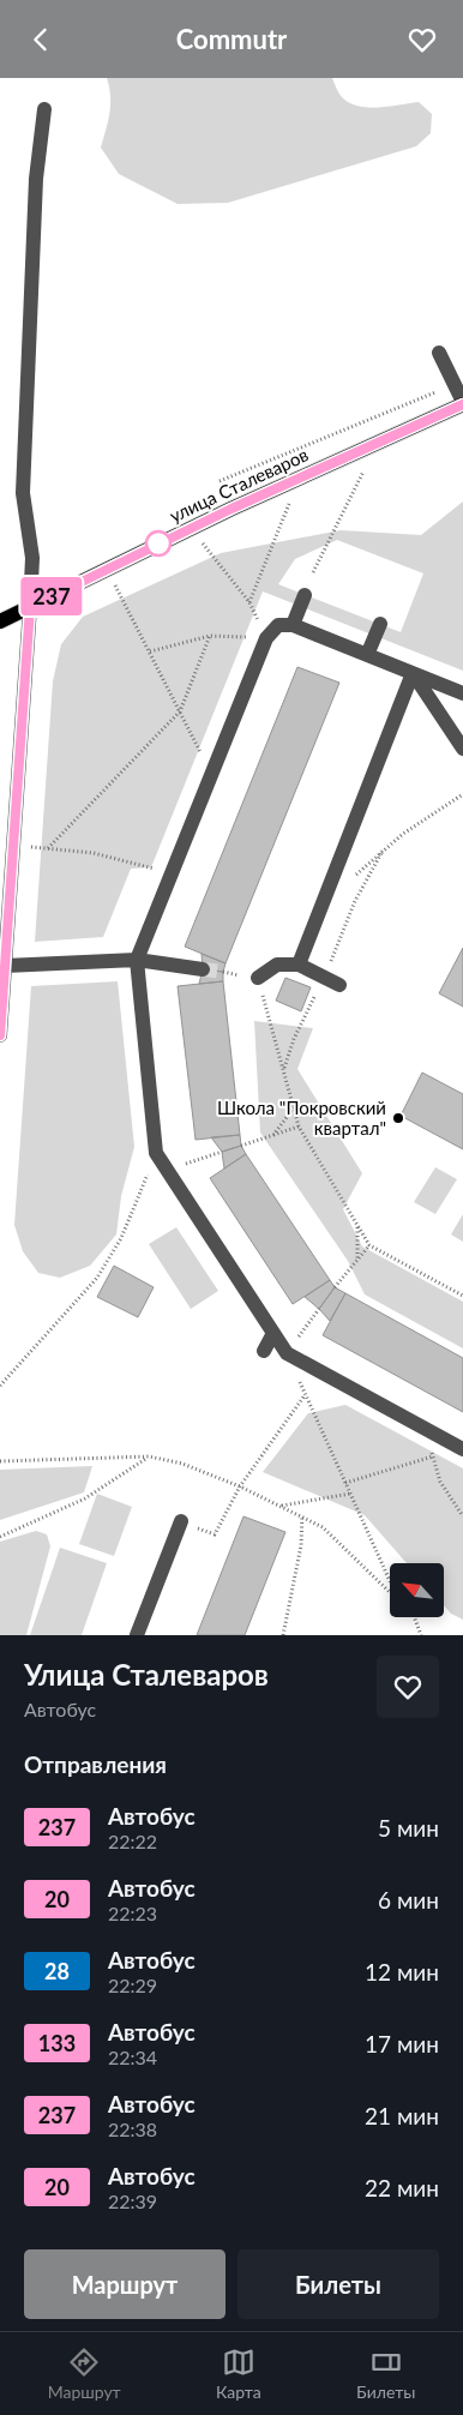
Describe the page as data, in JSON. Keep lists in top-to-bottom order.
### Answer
{
  "streets": {
    "main road": ["улица Сталеваров"]
  },
  "places": ["Школа \"Покровский квартал\""],
  "lines": ["bus line 237"],
  "north": "top left",
  "page": {
    "header": "Commutr",
    "on_map": "237",
    "heading": [
      ["Улица Сталеваров", "Автобус"],
      "Отправления"
    ],
    "list": [
      {
        "mark": "237",
        "name": "Автобус",
        "note": "22:22",
        "value": "5 мин"
      },
      {
        "mark": "20",
        "name": "Автобус",
        "note": "22:23",
        "value": "6 мин"
      },
      {
        "mark": "28",
        "name": "Автобус",
        "note": "22:29",
        "value": "12 мин"
      },
      {
        "mark": "133",
        "name": "Автобус",
        "note": "22:34",
        "value": "17 мин"
      },
      {
        "mark": "237",
        "name": "Автобус",
        "note": "22:38",
        "value": "21 мин"
      },
      {
        "mark": "20",
        "name": "Автобус",
        "note": "22:39",
        "value": "22 мин"
      }
    ],
    "buttons": ["Маршрут", "Билеты"],
    "tabs": ["Маршрут", "Карта", "Билеты"]
  }
}
